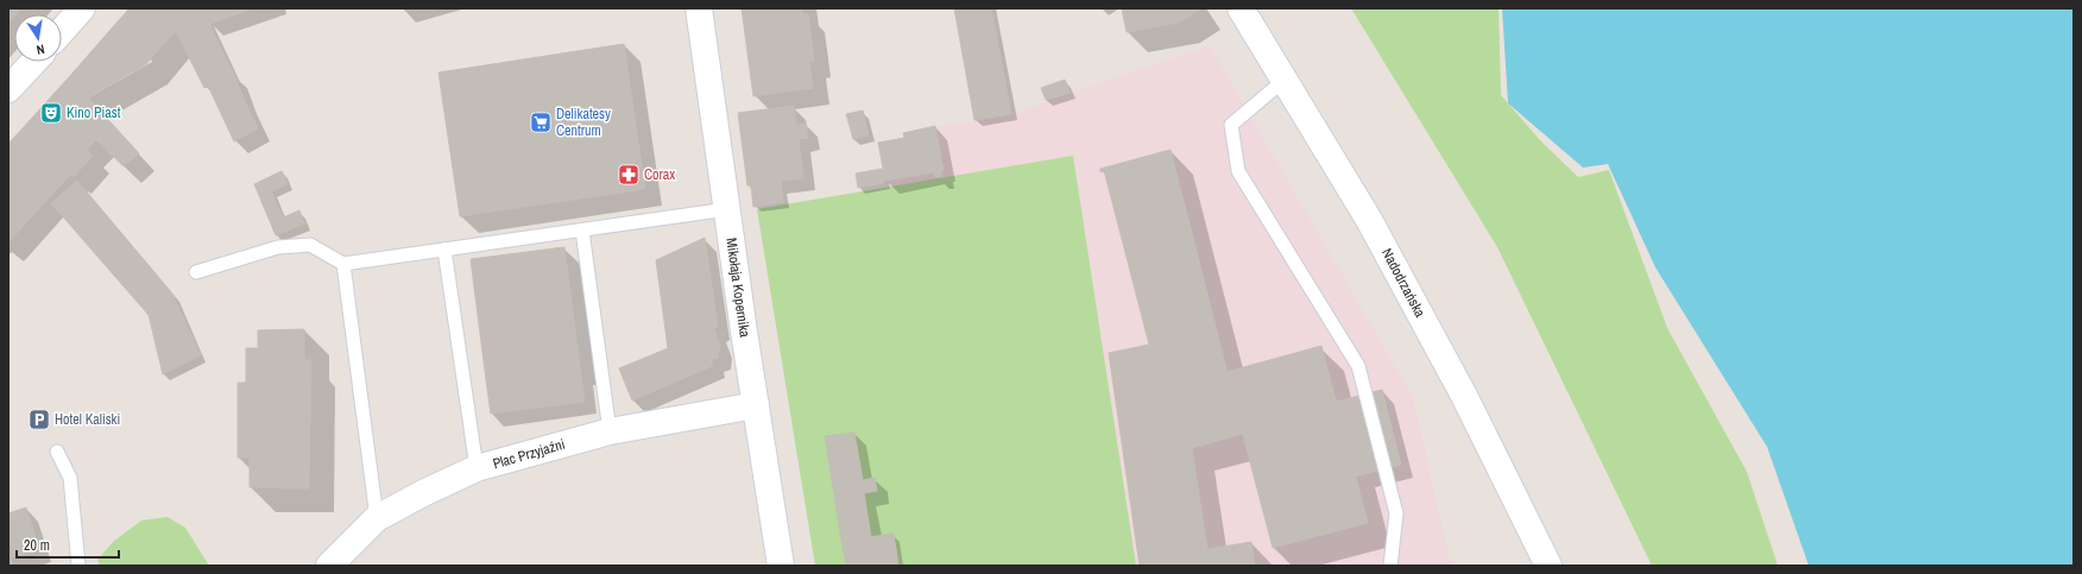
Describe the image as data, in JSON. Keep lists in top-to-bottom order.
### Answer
{
  "streets": {
    "street": ["Nadodrzańska", "Mikołaja Kopernika", "Plac Przyjaźni"]
  },
  "crossings": [
    ["Mikołaja Kopernika", "Plac Przyjaźni"]
  ],
  "places": {
    "theatre": ["Kino Piast"],
    "supermarket": ["Delikatesy Centrum"],
    "pharmacy": ["Corax"],
    "parking": ["Hotel Kaliski"]
  },
  "scale_bar": "20 m",
  "north": "bottom"
}
